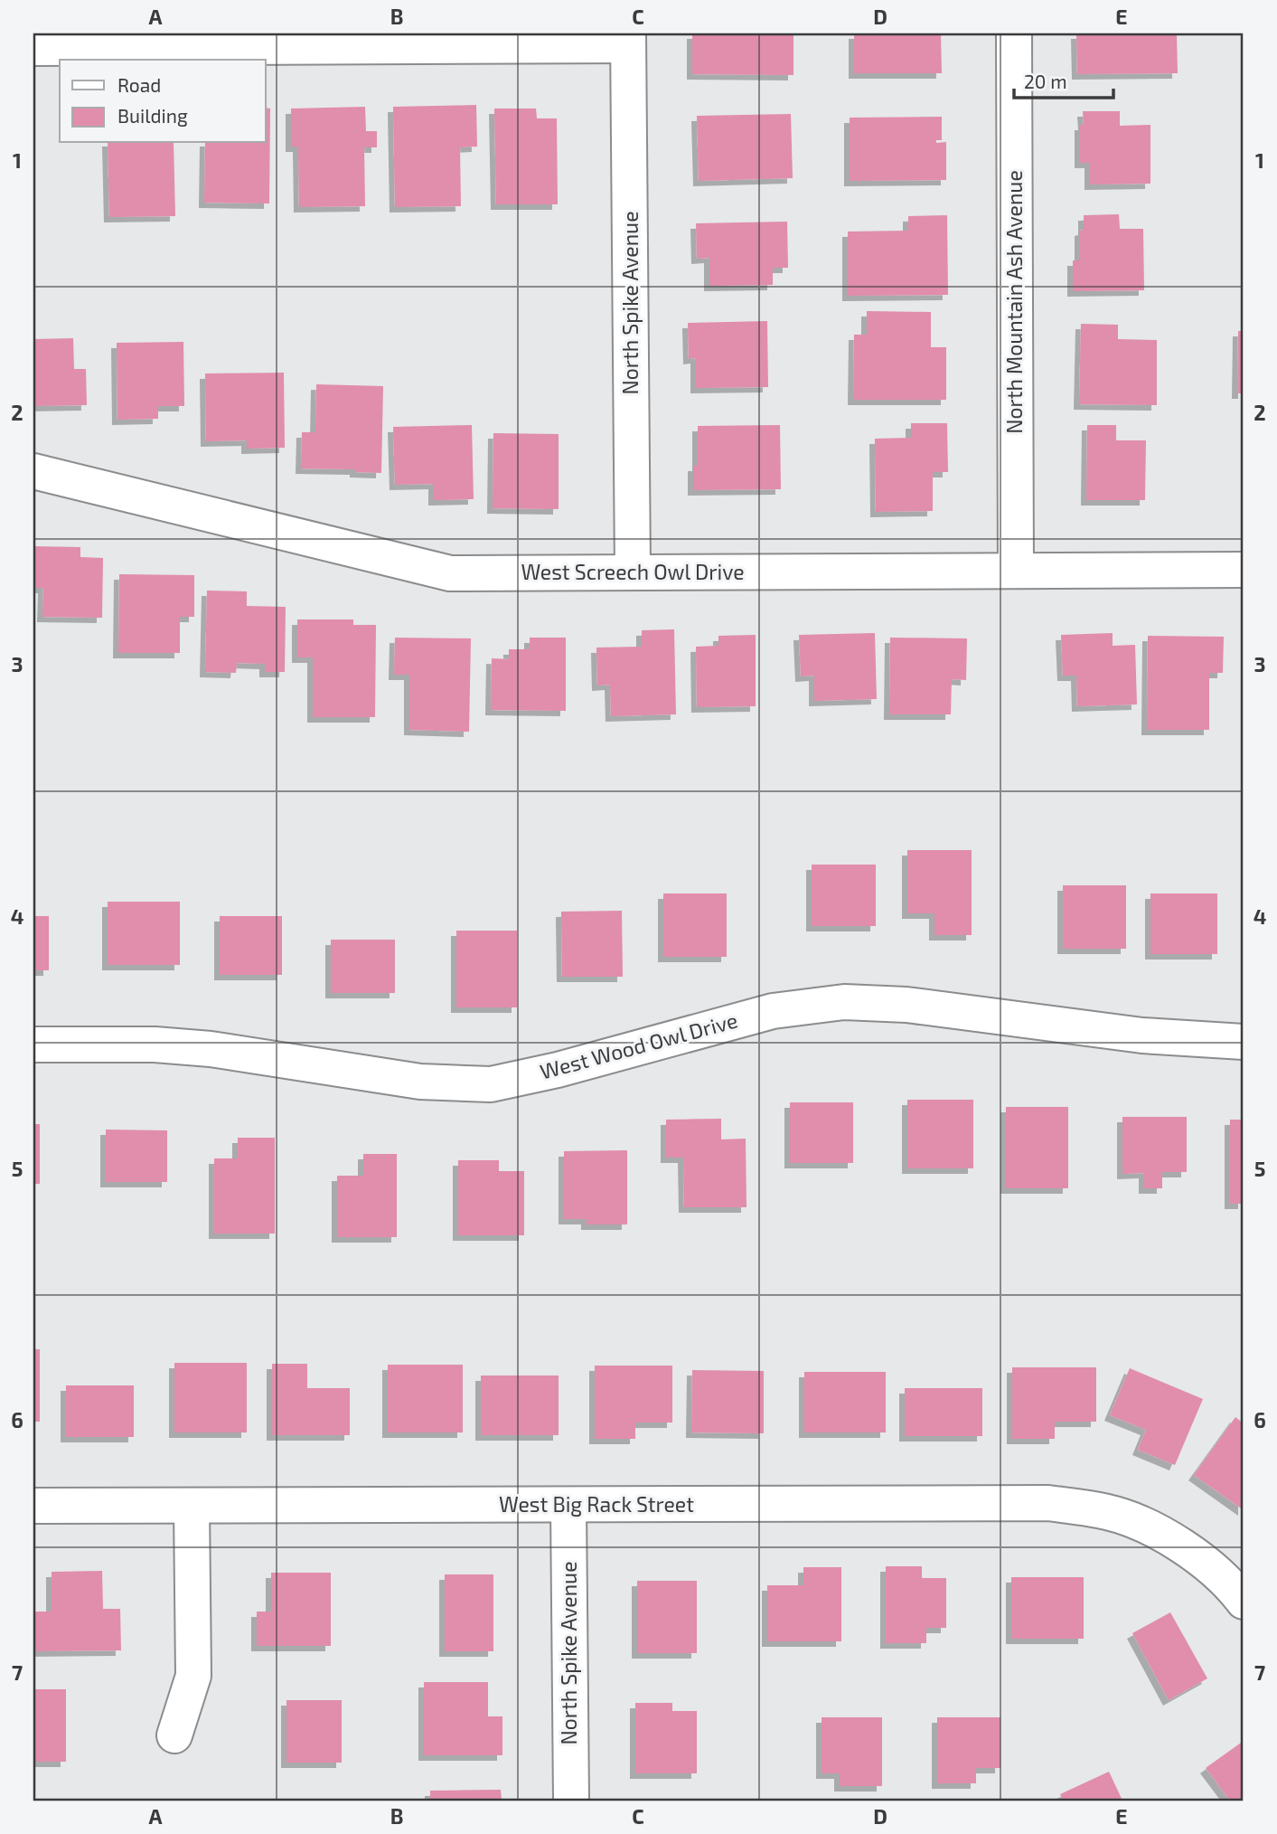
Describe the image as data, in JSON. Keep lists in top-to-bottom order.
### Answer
{
  "streets": {
    "street": [
      "North Mountain Ash Avenue",
      "North Spike Avenue",
      "West Screech Owl Drive",
      "West Wood Owl Drive",
      "West Big Rack Street"
    ]
  },
  "crossings": [
    ["North Mountain Ash Avenue", "West Screech Owl Drive"],
    ["North Spike Avenue", "West Screech Owl Drive"],
    ["North Spike Avenue", "West Big Rack Street"]
  ],
  "legend": ["Road", "Building"],
  "scale_bar": "20 m",
  "grid": {
    "columns": [
      "A",
      "B",
      "C",
      "D",
      "E"
    ],
    "rows": [
      "1",
      "2",
      "3",
      "4",
      "5",
      "6",
      "7"
    ]
  }
}
